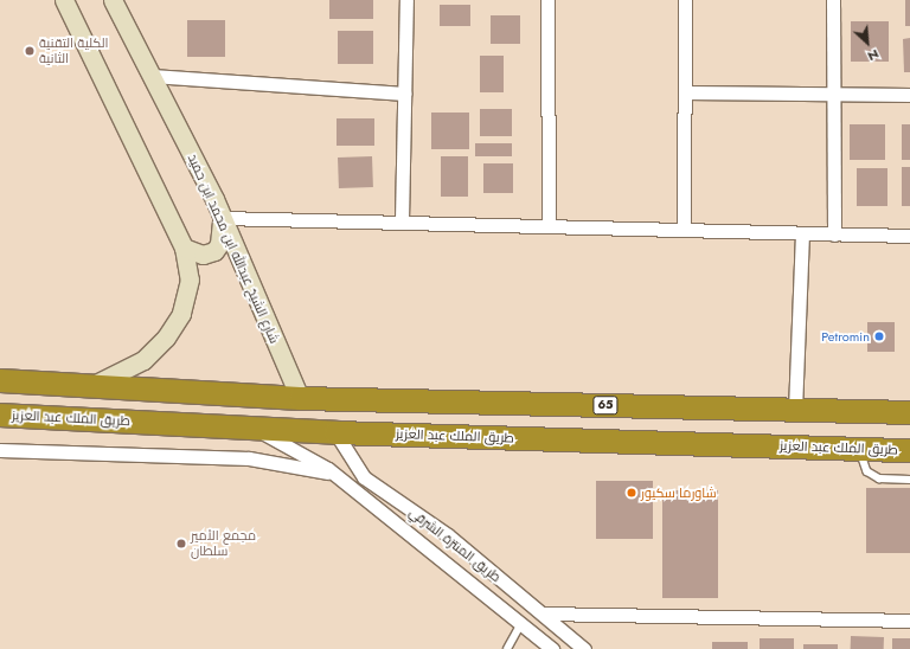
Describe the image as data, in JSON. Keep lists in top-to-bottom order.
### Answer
{
  "streets": {
    "highway": ["65", "طريق الملك عبد العزيز"],
    "street": ["شارع الشيخ عبدالله ابن محمد ابن حميد", "طريق المنتزة الشرقي"]
  },
  "crossings": [
    ["شارع الشيخ عبدالله ابن محمد ابن حميد", "65"],
    ["طريق الملك عبد العزيز", "طريق المنتزة الشرقي"]
  ],
  "places": [
    "الكلية التقنية الثانية",
    "Petromin",
    "شاورما سكيور",
    "مجمع الأمير سلطان"
  ],
  "north": "bottom right"
}
